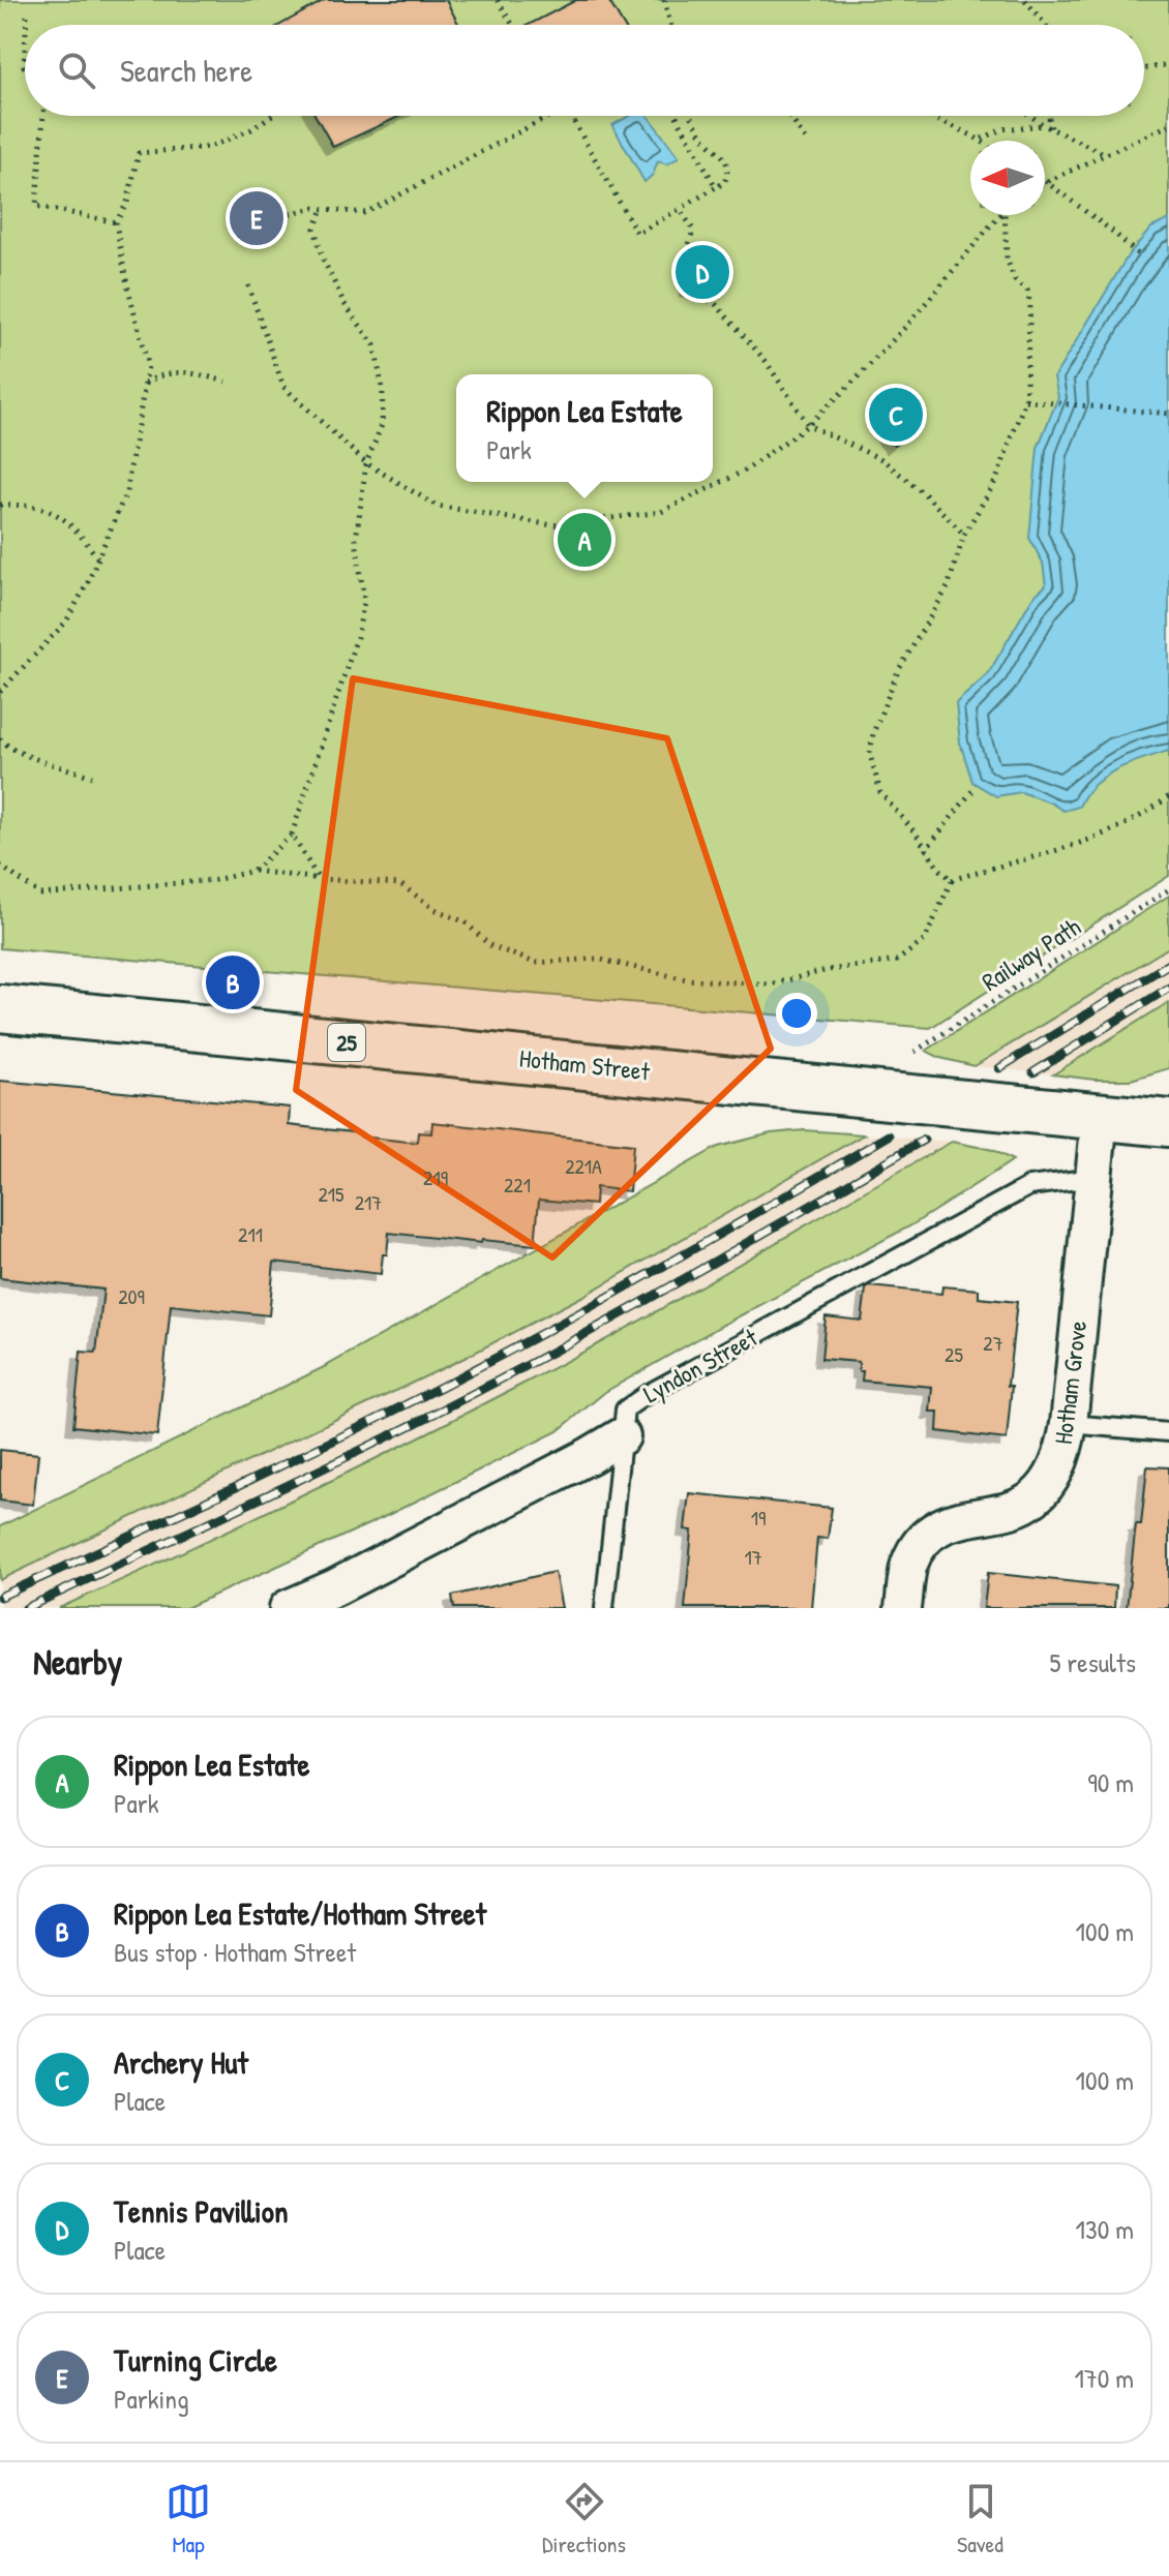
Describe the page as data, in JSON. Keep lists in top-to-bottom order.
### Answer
{
  "streets": {
    "main road": ["25", "Hotham Street"],
    "street": ["Hotham Grove"],
    "lane": ["Lyndon Street"],
    "path": ["Railway Path"]
  },
  "crossings": [
    ["Hotham Street", "Hotham Grove"],
    ["Lyndon Street", "Hotham Grove"]
  ],
  "house_numbers": [
    "221A",
    "219",
    "221",
    "215",
    "217",
    "211",
    "209",
    "27",
    "25",
    "19",
    "17"
  ],
  "north": "left",
  "page": {
    "search": "Search here",
    "pins": [
      "E",
      "D",
      "C",
      "A",
      "B"
    ],
    "popup": ["Rippon Lea Estate", "Park"],
    "heading": ["Nearby", "5 results"],
    "list": [
      {
        "mark": "A",
        "name": "Rippon Lea Estate",
        "note": "Park",
        "value": "90 m"
      },
      {
        "mark": "B",
        "name": "Rippon Lea Estate/Hotham Street",
        "note": "Bus stop · Hotham Street",
        "value": "100 m"
      },
      {
        "mark": "C",
        "name": "Archery Hut",
        "note": "Place",
        "value": "100 m"
      },
      {
        "mark": "D",
        "name": "Tennis Pavillion",
        "note": "Place",
        "value": "130 m"
      },
      {
        "mark": "E",
        "name": "Turning Circle",
        "note": "Parking",
        "value": "170 m"
      }
    ],
    "nav": ["Map", "Directions", "Saved"]
  }
}
